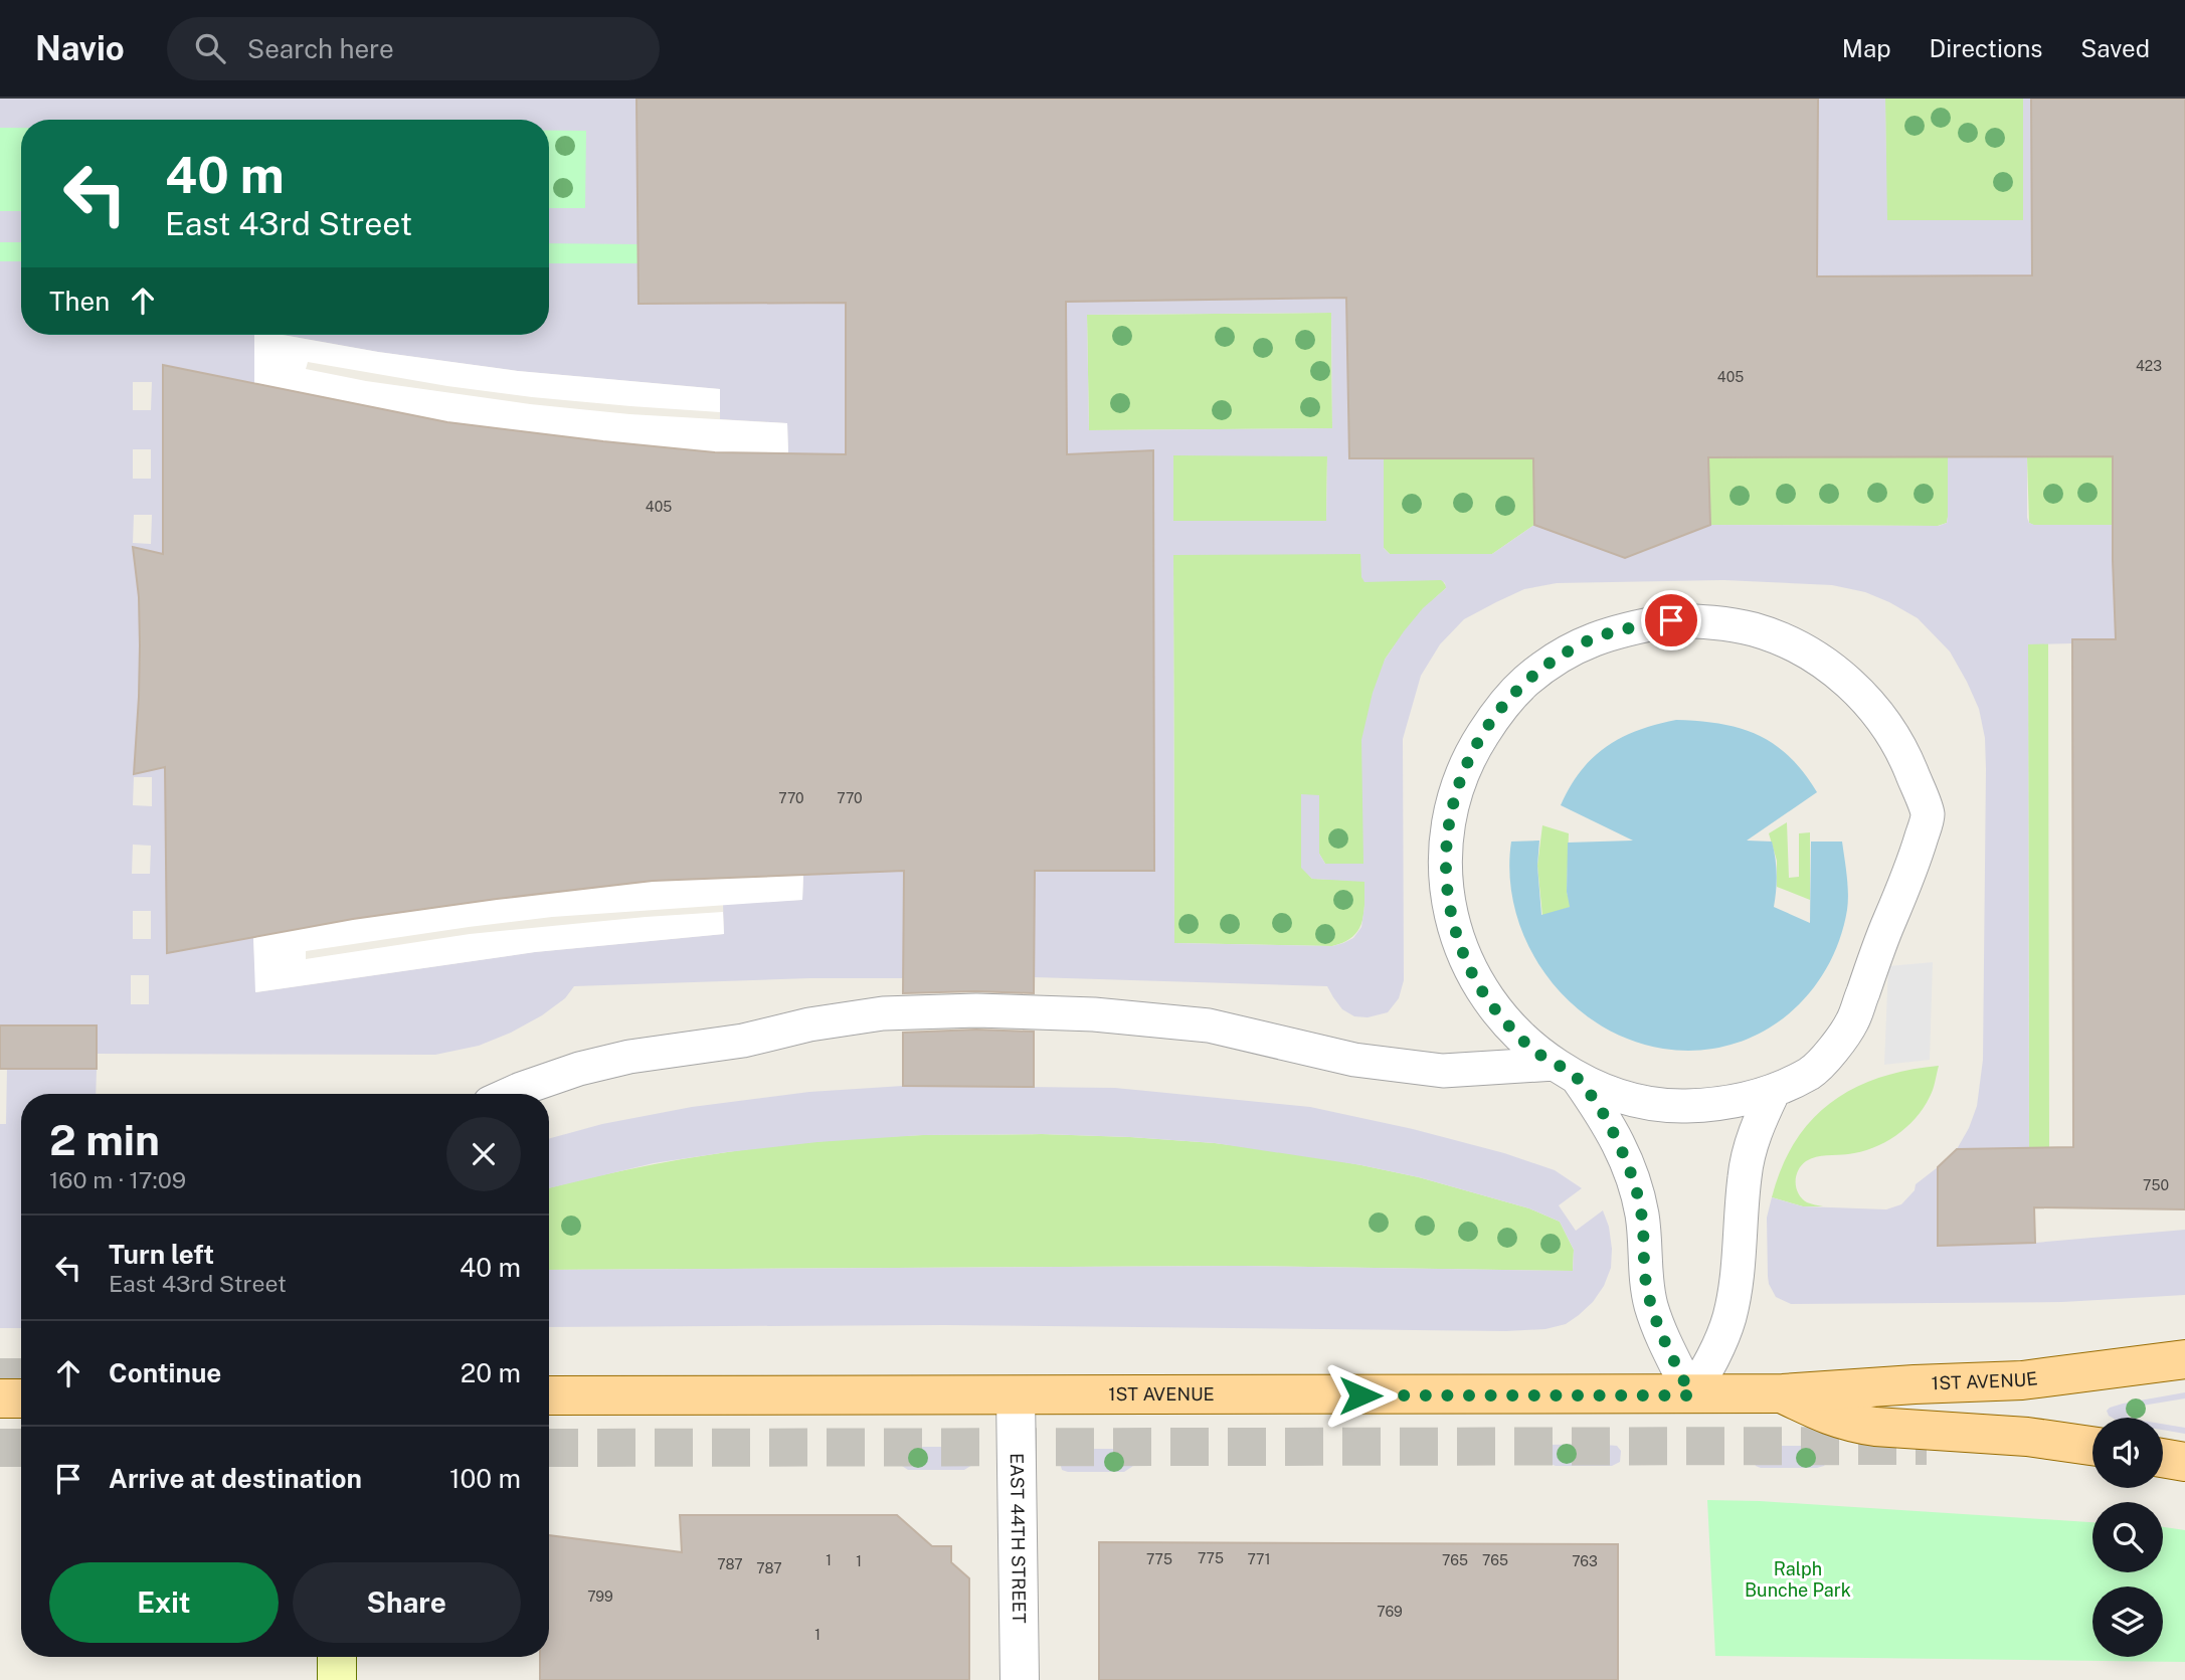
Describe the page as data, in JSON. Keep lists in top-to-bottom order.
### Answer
{
  "streets": {
    "main road": ["1ST AVENUE"],
    "street": ["EAST 44TH STREET"]
  },
  "crossings": [
    ["1ST AVENUE", "EAST 44TH STREET"]
  ],
  "parks": ["Ralph Bunche Park"],
  "house_numbers": [
    "423",
    "405",
    "405",
    "770",
    "770",
    "750",
    "775",
    "775",
    "771",
    "1",
    "765",
    "765",
    "1",
    "763",
    "787",
    "787",
    "799",
    "769",
    "1"
  ],
  "page": {
    "header": "Navio",
    "search": "Search here",
    "nav": ["Map", "Directions", "Saved"],
    "turn": ["40 m", "East 43rd Street"],
    "then": "Then",
    "heading": ["2 min", "160 m · 17:09"],
    "list": [
      {
        "name": "Turn left",
        "note": "East 43rd Street",
        "value": "40 m"
      },
      {
        "name": "Continue",
        "value": "20 m"
      },
      {
        "name": "Arrive at destination",
        "value": "100 m"
      }
    ],
    "buttons": ["Exit", "Share"]
  }
}
